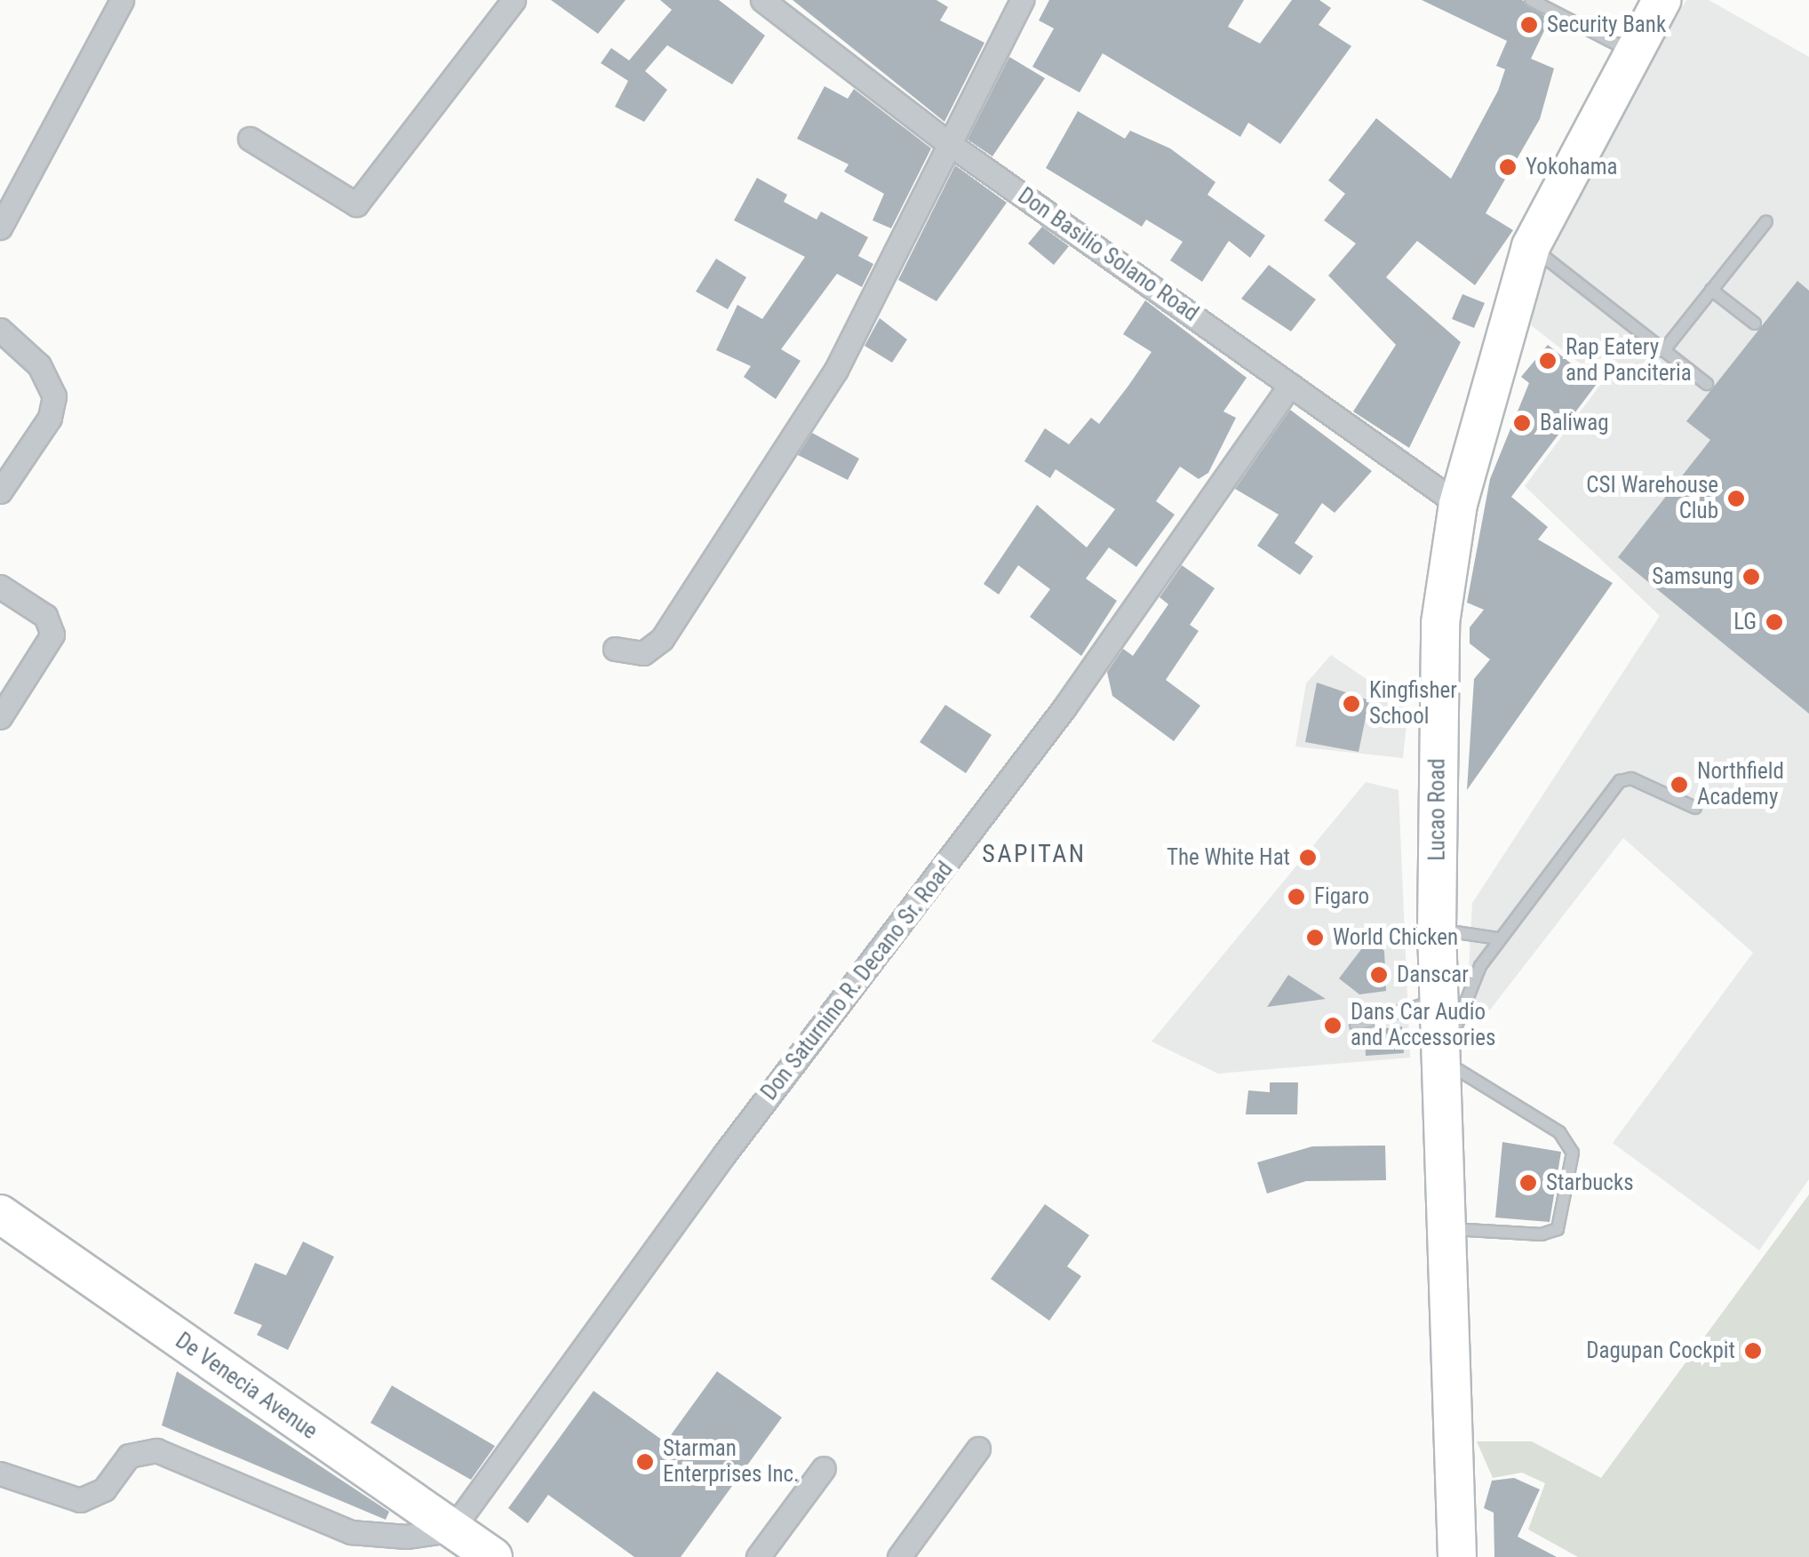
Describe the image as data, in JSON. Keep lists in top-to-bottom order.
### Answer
{
  "streets": {
    "highway": ["Lucao Road", "De Venecia Avenue"],
    "street": ["Don Basilio Solano Road", "Don Saturnino R. Decano Sr. Road"]
  },
  "crossings": [
    ["Don Basilio Solano Road", "Lucao Road"],
    ["Don Basilio Solano Road", "Don Saturnino R. Decano Sr. Road"],
    ["Don Saturnino R. Decano Sr. Road", "De Venecia Avenue"]
  ],
  "districts": ["SAPITAN"],
  "places": [
    "Security Bank",
    "Yokohama",
    "Rap Eatery and Panciteria",
    "Baliwag",
    "CSI Warehouse Club",
    "Samsung",
    "LG",
    "Kingfisher School",
    "Northfield Academy",
    "The White Hat",
    "Figaro",
    "World Chicken",
    "Danscar",
    "Dans Car Audio and Accessories",
    "Starbucks",
    "Dagupan Cockpit",
    "Starman Enterprises Inc."
  ]
}
